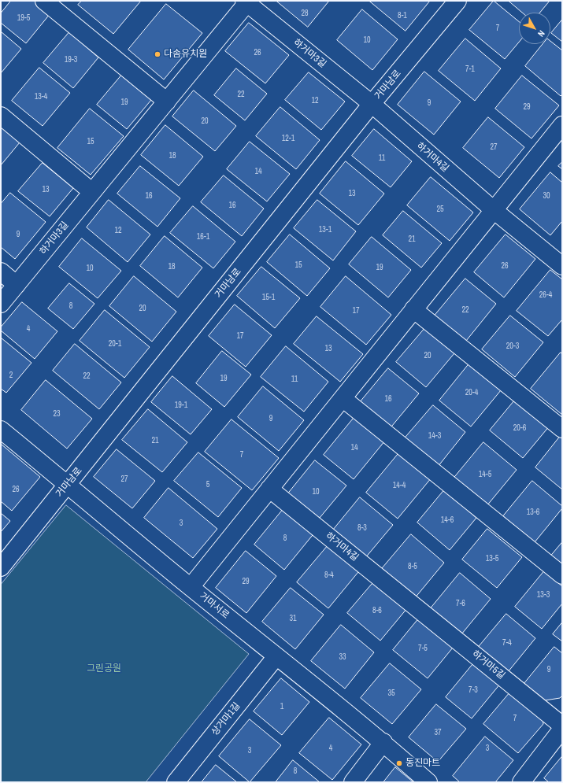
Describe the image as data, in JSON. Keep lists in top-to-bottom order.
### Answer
{
  "streets": {
    "street": [
      "하거마3길",
      "거마남로",
      "하거마4길",
      "거마서로",
      "하거마5길",
      "상거마1길"
    ]
  },
  "crossings": [
    ["하거마3길", "거마남로"],
    ["하거마3길", "하거마4길"],
    ["거마남로", "하거마4길"],
    ["거마남로", "거마서로"],
    ["하거마4길", "하거마5길"],
    ["거마서로", "상거마1길"]
  ],
  "parks": ["그린공원"],
  "places": ["다솜유치원", "동진마트"],
  "house_numbers": [
    "28",
    "8-1",
    "19-5",
    "7",
    "10",
    "26",
    "19-3",
    "7-1",
    "22",
    "13-4",
    "12",
    "19",
    "9",
    "29",
    "20",
    "12-1",
    "15",
    "27",
    "18",
    "11",
    "14",
    "13",
    "13",
    "16",
    "30",
    "16",
    "25",
    "13-1",
    "12",
    "9",
    "16-1",
    "21",
    "15",
    "26",
    "18",
    "19",
    "10",
    "26-4",
    "15-1",
    "8",
    "20",
    "22",
    "17",
    "4",
    "17",
    "20-1",
    "20-3",
    "13",
    "20",
    "2",
    "22",
    "19",
    "11",
    "20-4",
    "16",
    "19-1",
    "23",
    "9",
    "20-6",
    "14-3",
    "21",
    "14",
    "7",
    "14-5",
    "27",
    "5",
    "14-4",
    "26",
    "10",
    "13-6",
    "14-6",
    "3",
    "8-3",
    "8",
    "13-5",
    "8-5",
    "8-4",
    "29",
    "13-3",
    "7-6",
    "8-6",
    "31",
    "7-4",
    "7-5",
    "33",
    "9",
    "7-3",
    "35",
    "1",
    "7",
    "37",
    "4",
    "3",
    "3",
    "8"
  ],
  "north": "bottom right"
}
